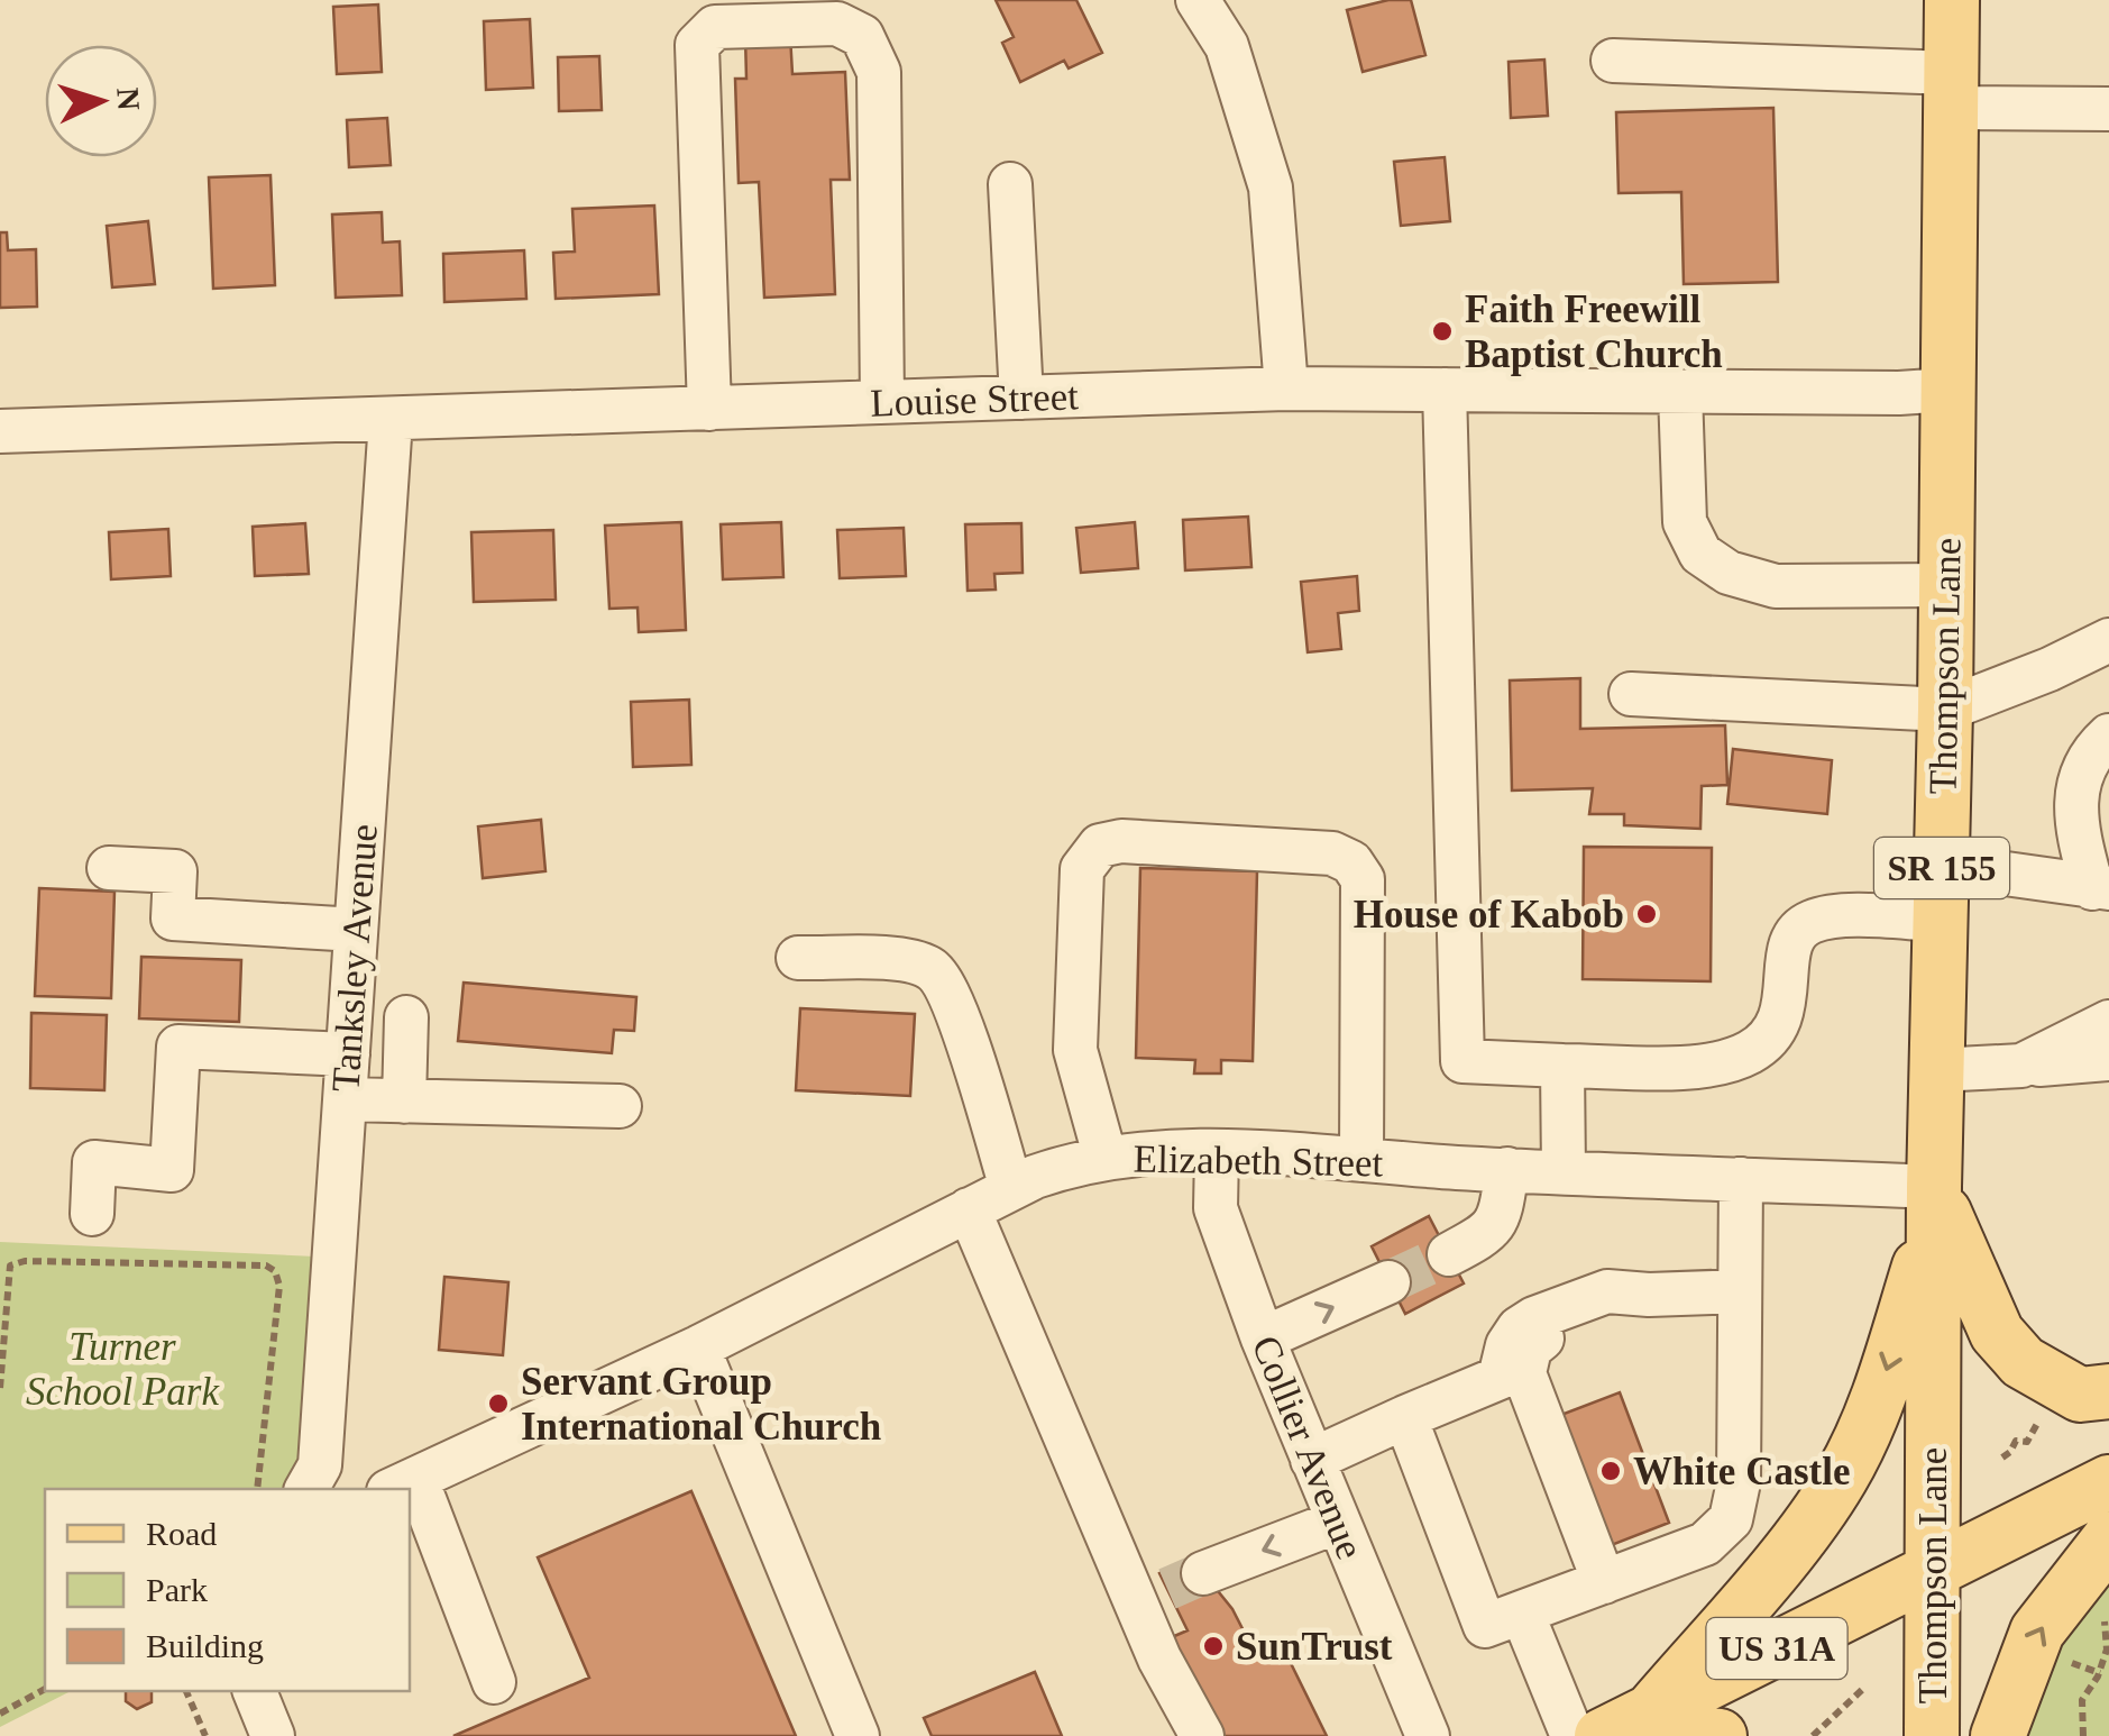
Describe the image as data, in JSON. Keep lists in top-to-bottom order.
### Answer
{
  "streets": {
    "main road": ["Thompson Lane", "SR 155", "US 31A"],
    "street": [
      "Louise Street",
      "Tanksley Avenue",
      "Elizabeth Street",
      "Collier Avenue"
    ]
  },
  "crossings": [
    ["Louise Street", "Thompson Lane"],
    ["Louise Street", "Tanksley Avenue"],
    ["Thompson Lane", "Elizabeth Street"],
    ["Thompson Lane", "US 31A"],
    ["Elizabeth Street", "Collier Avenue"]
  ],
  "parks": ["Turner School Park"],
  "places": [
    "Faith Freewill Baptist Church",
    "House of Kabob",
    "Servant Group International Church",
    "White Castle",
    "SunTrust"
  ],
  "legend": ["Road", "Park", "Building"],
  "north": "right"
}
